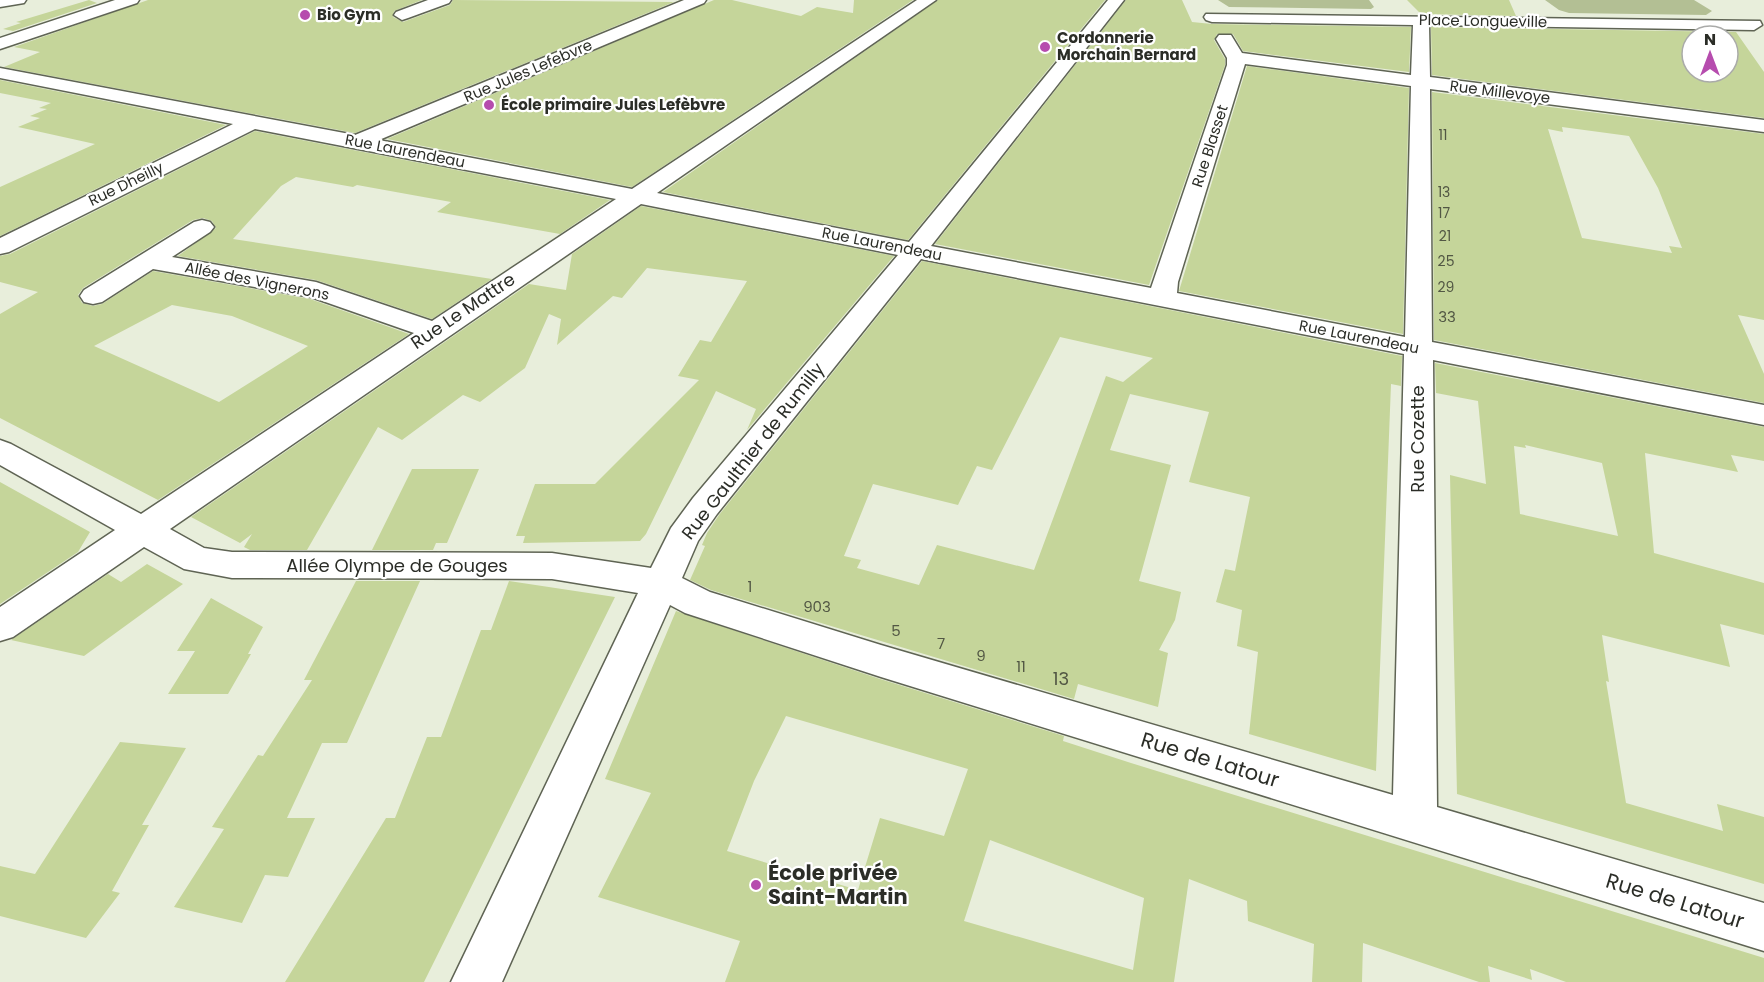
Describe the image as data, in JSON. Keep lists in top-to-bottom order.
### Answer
{
  "streets": {
    "street": [
      "Place Longueville",
      "Rue Jules Lefebvre",
      "Rue Millevoye",
      "Rue Blasset",
      "Rue Laurendeau",
      "Rue Dheilly",
      "Allée des Vignerons",
      "Rue Le Mattre",
      "Rue Cozette",
      "Rue Gaulthier de Rumilly",
      "Allée Olympe de Gouges",
      "Rue de Latour"
    ]
  },
  "crossings": [
    ["Place Longueville", "Rue Millevoye"],
    ["Place Longueville", "Rue Blasset"],
    ["Place Longueville", "Rue Cozette"],
    ["Rue Jules Lefebvre", "Rue Laurendeau"],
    ["Rue Millevoye", "Rue Blasset"],
    ["Rue Millevoye", "Rue Cozette"],
    ["Rue Blasset", "Rue Laurendeau"],
    ["Rue Laurendeau", "Rue Dheilly"],
    ["Rue Laurendeau", "Rue Le Mattre"],
    ["Rue Laurendeau", "Rue Cozette"],
    ["Rue Laurendeau", "Rue Gaulthier de Rumilly"],
    ["Allée des Vignerons", "Rue Le Mattre"],
    ["Rue Le Mattre", "Allée Olympe de Gouges"],
    ["Rue Cozette", "Rue de Latour"],
    ["Rue Gaulthier de Rumilly", "Allée Olympe de Gouges"],
    ["Rue Gaulthier de Rumilly", "Rue de Latour"],
    ["Allée Olympe de Gouges", "Rue de Latour"]
  ],
  "places": [
    "Bio Gym",
    "Cordonnerie Morchain Bernard",
    "École primaire Jules Lefèbvre",
    "École privée Saint-Martin"
  ],
  "house_numbers": [
    "11",
    "13",
    "17",
    "21",
    "25",
    "29",
    "33",
    "1",
    "903",
    "5",
    "7",
    "9",
    "11",
    "13"
  ],
  "north": "top"
}
